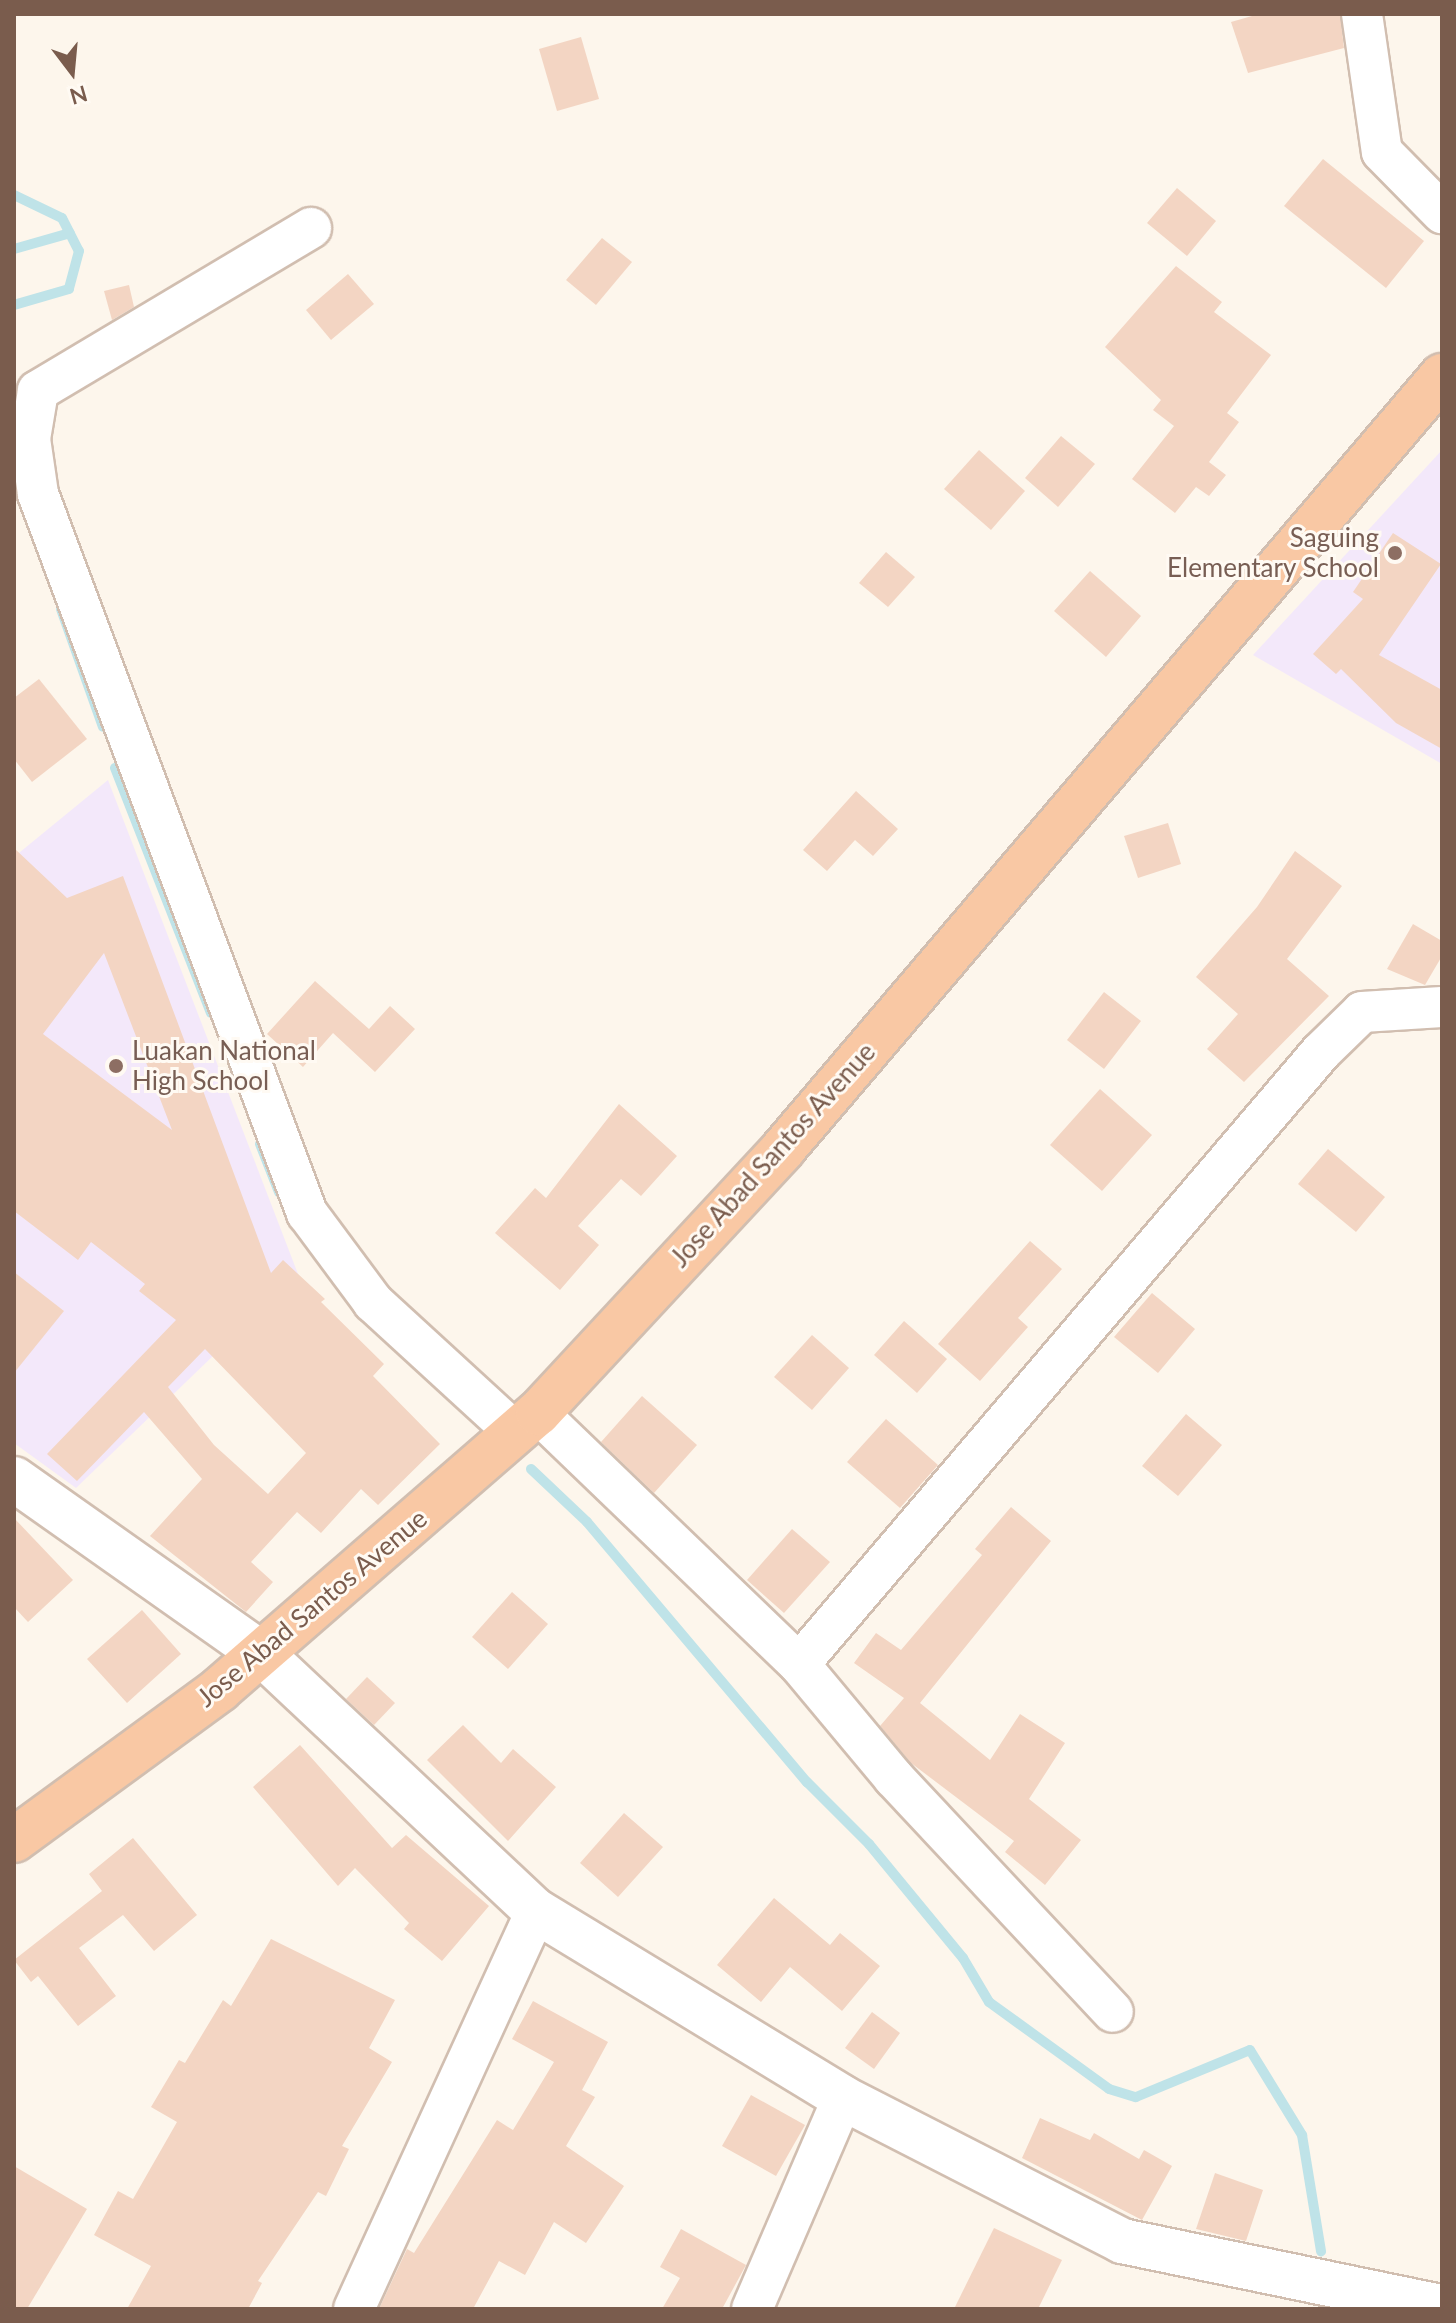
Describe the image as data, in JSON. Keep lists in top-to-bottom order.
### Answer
{
  "streets": {
    "highway": ["Jose Abad Santos Avenue"]
  },
  "places": ["Saguing Elementary School", "Luakan National High School"],
  "north": "bottom"
}
